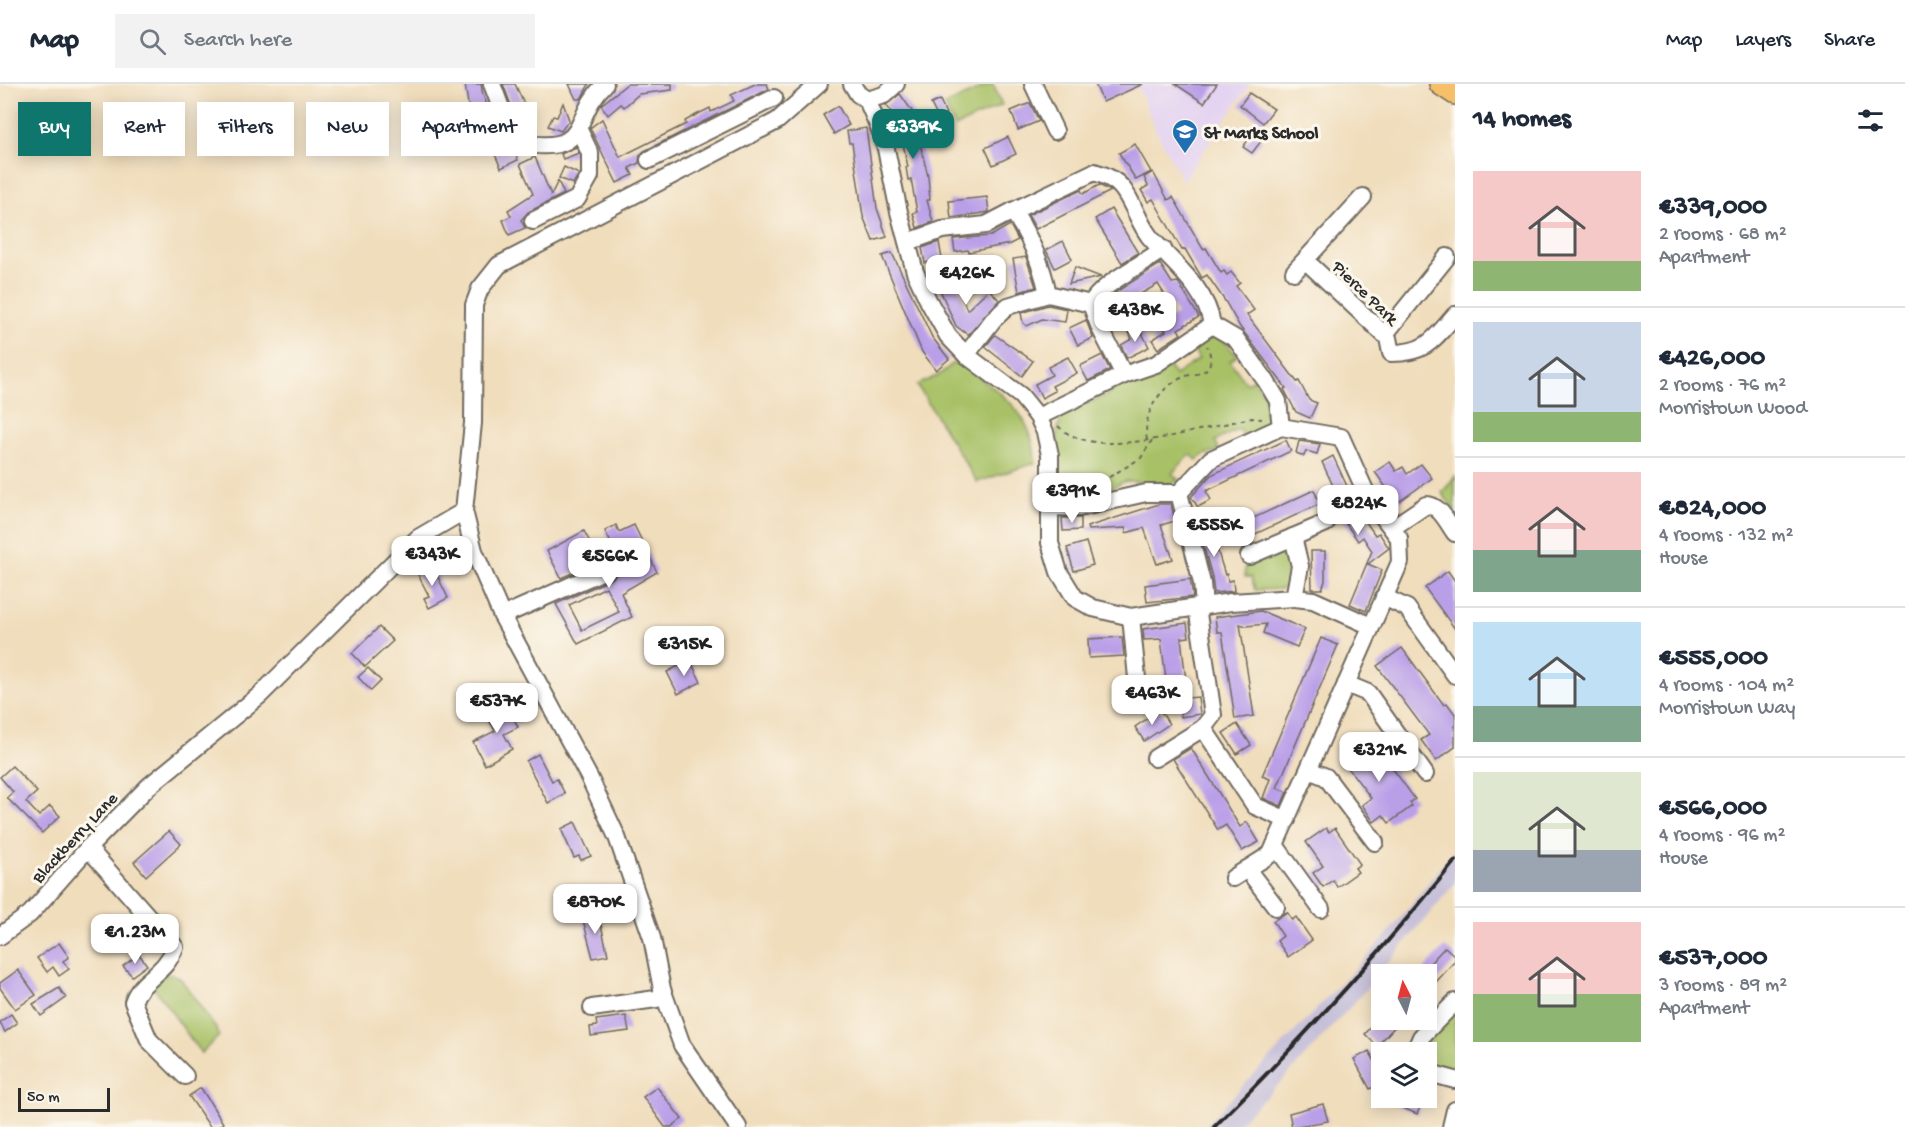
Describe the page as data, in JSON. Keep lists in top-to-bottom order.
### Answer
{
  "streets": {
    "street": ["Pierce Park", "Blackberry Lane"]
  },
  "places": {
    "school or university": ["St Marks School"]
  },
  "scale_bar": "50 m",
  "north": "top",
  "page": {
    "header": "Map",
    "search": "Search here",
    "nav": ["Map", "Layers", "Share"],
    "heading": "14 homes",
    "chip": [
      "Buy",
      "Rent",
      "Filters",
      "New",
      "Apartment"
    ],
    "price": [
      "€339K",
      "€426K",
      "€438K",
      "€391K",
      "€824K",
      "€555K",
      "€343K",
      "€566K",
      "€315K",
      "€463K",
      "€537K",
      "€321K",
      "€870K",
      "€1.23M"
    ],
    "list": [
      {
        "name": "€339,000",
        "note": "2 rooms · 68 m² · Apartment"
      },
      {
        "name": "€426,000",
        "note": "2 rooms · 76 m² · Morristown Wood"
      },
      {
        "name": "€824,000",
        "note": "4 rooms · 132 m² · House"
      },
      {
        "name": "€555,000",
        "note": "4 rooms · 104 m² · Morristown Way"
      },
      {
        "name": "€566,000",
        "note": "4 rooms · 96 m² · House"
      },
      {
        "name": "€537,000",
        "note": "3 rooms · 89 m² · Apartment"
      }
    ],
    "scale": "50 m"
  }
}
